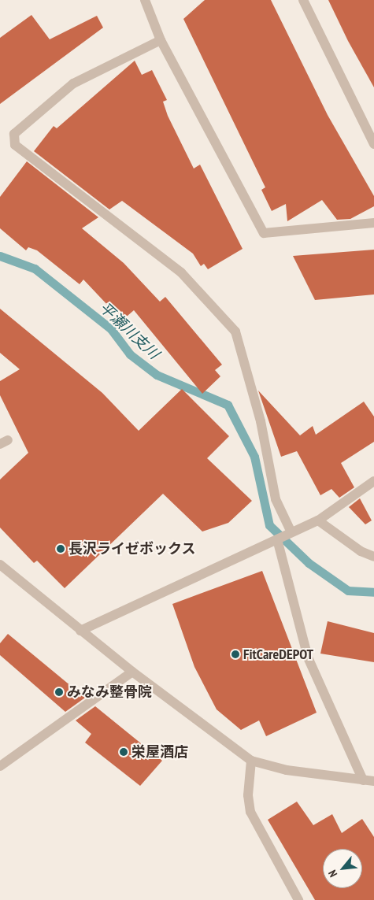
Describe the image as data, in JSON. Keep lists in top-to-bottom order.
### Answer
{
  "water": ["平瀬川支川"],
  "places": [
    "長沢ライゼボックス",
    "FitCareDEPOT",
    "みなみ整骨院",
    "栄屋酒店"
  ],
  "north": "bottom left"
}
